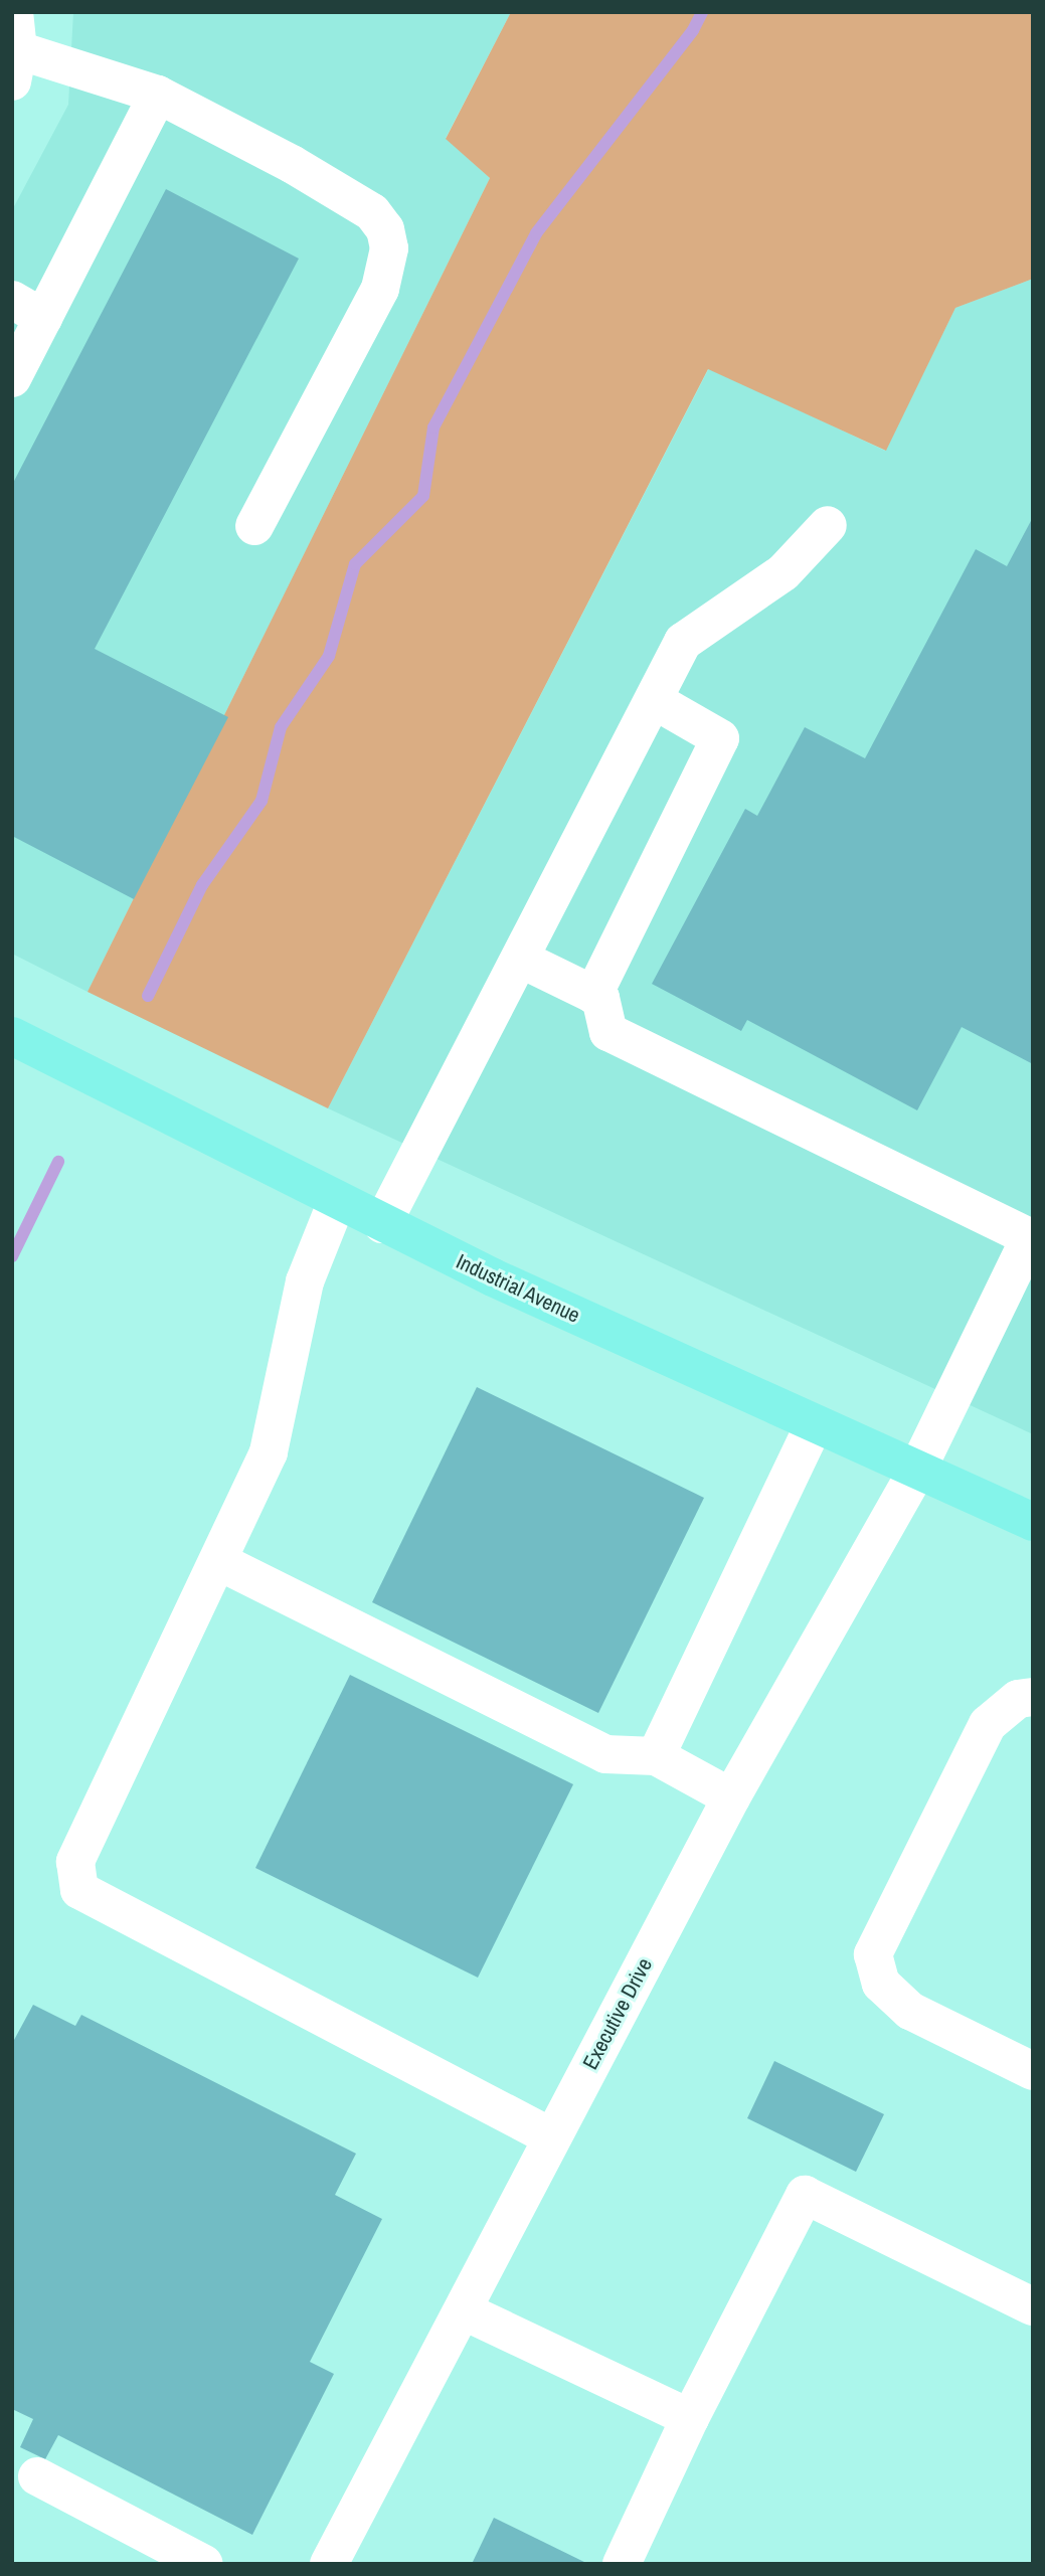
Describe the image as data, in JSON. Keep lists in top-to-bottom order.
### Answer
{
  "streets": {
    "main road": ["Industrial Avenue"],
    "street": ["Executive Drive"]
  },
  "crossings": [
    ["Industrial Avenue", "Executive Drive"]
  ]
}
